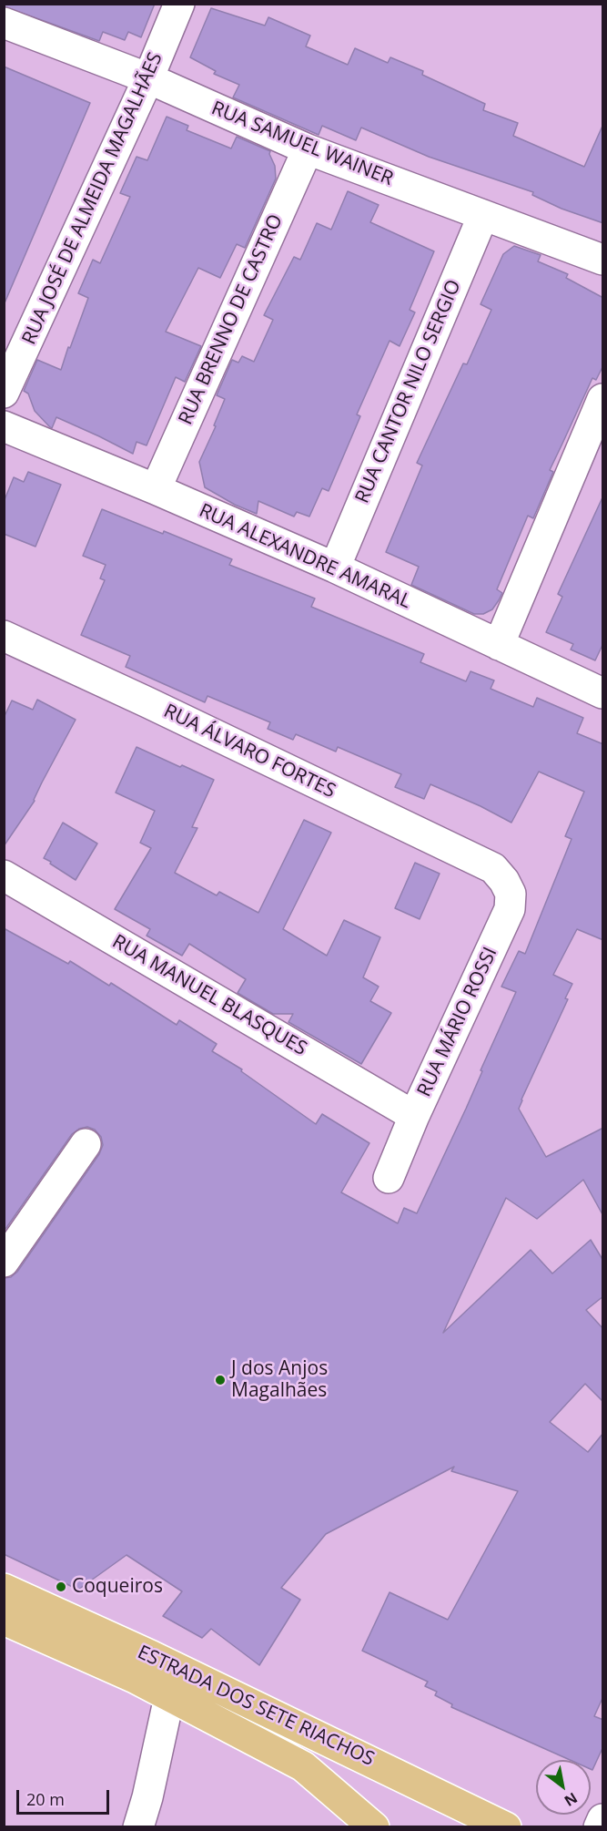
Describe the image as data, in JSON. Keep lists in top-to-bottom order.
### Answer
{
  "streets": {
    "main road": ["ESTRADA DOS SETE RIACHOS"],
    "street": [
      "RUA SAMUEL WAINER",
      "RUA JOSÉ DE ALMEIDA MAGALHÃES",
      "RUA BRENNO DE CASTRO",
      "RUA CANTOR NILO SERGIO",
      "RUA ALEXANDRE AMARAL",
      "RUA ÁLVARO FORTES",
      "RUA MANUEL BLASQUES",
      "RUA MÁRIO ROSSI"
    ]
  },
  "crossings": [
    ["RUA SAMUEL WAINER", "RUA JOSÉ DE ALMEIDA MAGALHÃES"],
    ["RUA SAMUEL WAINER", "RUA BRENNO DE CASTRO"],
    ["RUA SAMUEL WAINER", "RUA CANTOR NILO SERGIO"],
    ["RUA BRENNO DE CASTRO", "RUA ALEXANDRE AMARAL"],
    ["RUA CANTOR NILO SERGIO", "RUA ALEXANDRE AMARAL"],
    ["RUA ÁLVARO FORTES", "RUA MÁRIO ROSSI"],
    ["RUA MANUEL BLASQUES", "RUA MÁRIO ROSSI"]
  ],
  "places": ["J dos Anjos Magalhães", "Coqueiros"],
  "scale_bar": "20 m",
  "north": "bottom right"
}
